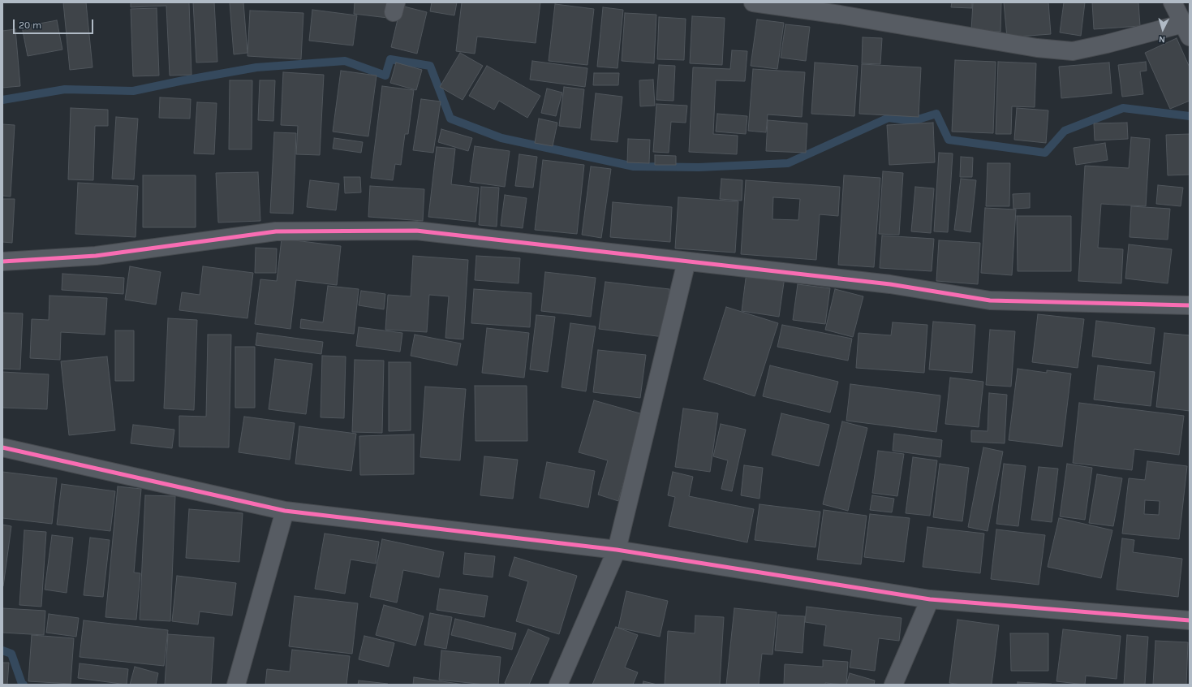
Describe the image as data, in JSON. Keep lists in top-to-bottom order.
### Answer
{
  "scale_bar": "20 m",
  "north": "bottom"
}
